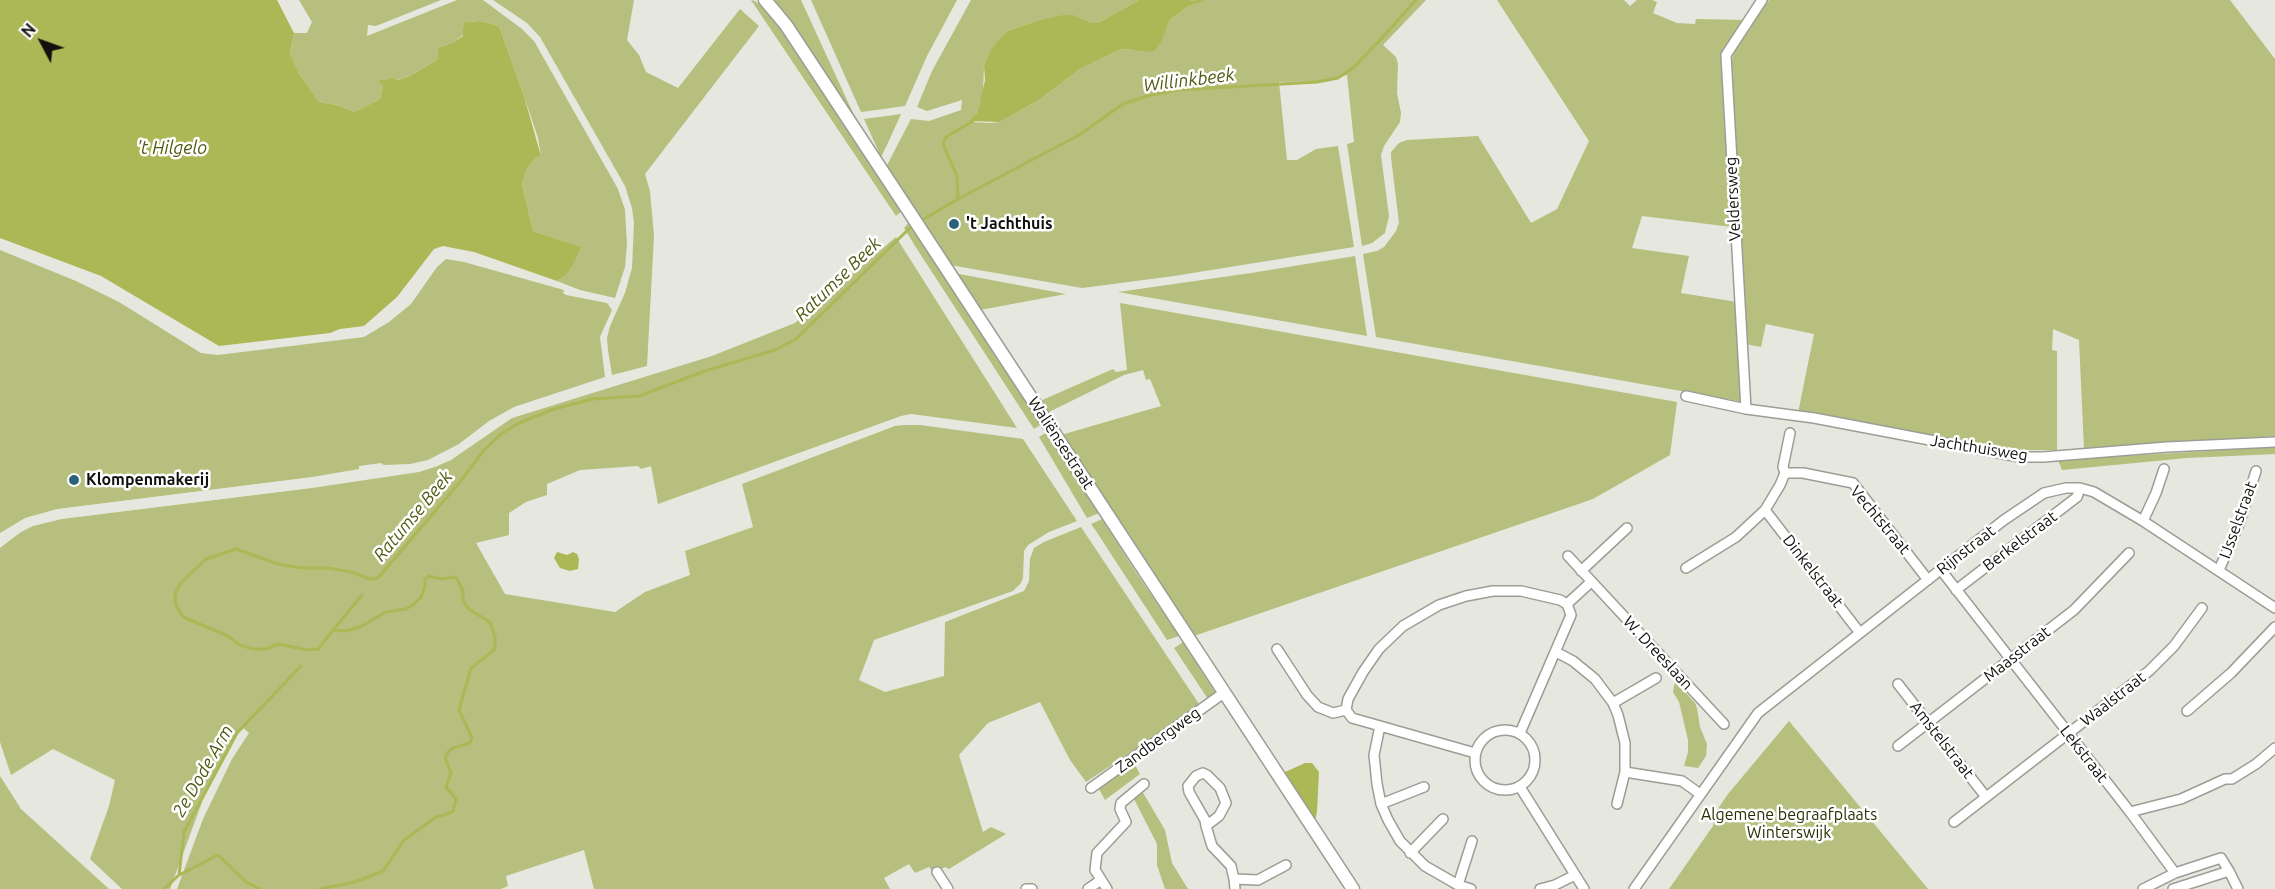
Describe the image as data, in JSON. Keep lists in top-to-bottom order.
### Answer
{
  "streets": {
    "street": [
      "Veldersweg",
      "Waliënsestraat",
      "Jachthuisweg",
      "Vechtstraat",
      "IJsselstraat",
      "Berkelstraat",
      "Rijnstraat",
      "Dinkelstraat",
      "W. Dreeslaan",
      "Maasstraat",
      "Waalstraat",
      "Zandbergweg",
      "Amstelstraat",
      "Lekstraat"
    ]
  },
  "crossings": [
    ["Veldersweg", "Jachthuisweg"],
    ["Waliënsestraat", "Zandbergweg"],
    ["Vechtstraat", "Rijnstraat"],
    ["IJsselstraat", "Rijnstraat"],
    ["Berkelstraat", "Rijnstraat"],
    ["Berkelstraat", "Lekstraat"],
    ["Rijnstraat", "Dinkelstraat"],
    ["Rijnstraat", "Lekstraat"],
    ["Maasstraat", "Amstelstraat"],
    ["Maasstraat", "Lekstraat"],
    ["Waalstraat", "Amstelstraat"],
    ["Waalstraat", "Lekstraat"]
  ],
  "water": [
    "Willinkbeek",
    "'t Hilgelo",
    "Ratumse Beek",
    "2e Dode Arm"
  ],
  "parks": ["Algemene begraafplaats Winterswijk"],
  "places": ["'t Jachthuis", "Klompenmakerij"],
  "north": "top left"
}
